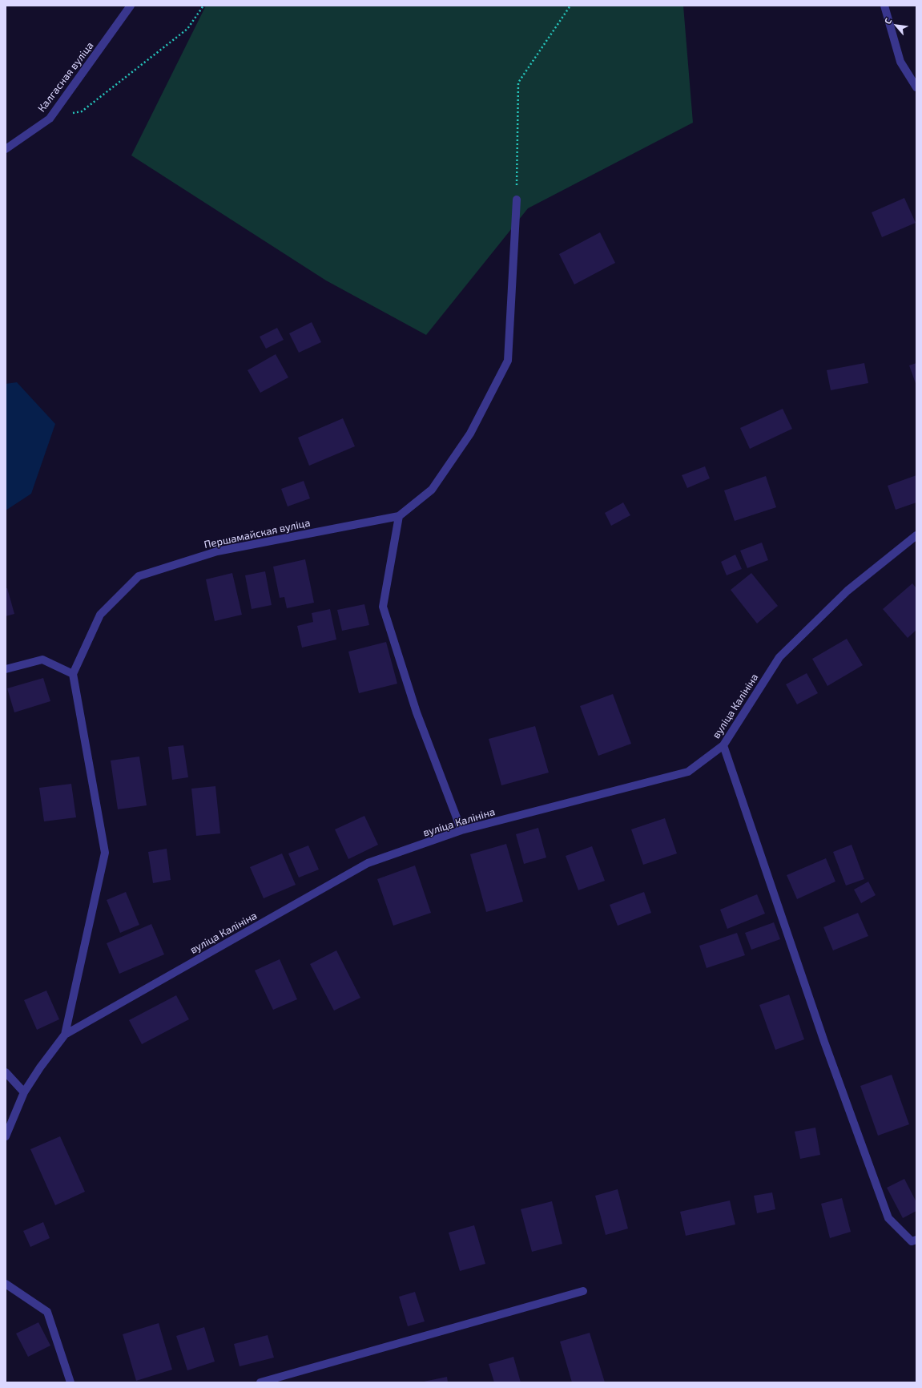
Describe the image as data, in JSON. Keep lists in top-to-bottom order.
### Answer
{
  "streets": {
    "street": ["Калгасная вуліца", "Першамайская вуліца", "вуліца Калініна"]
  },
  "north": "top left"
}
